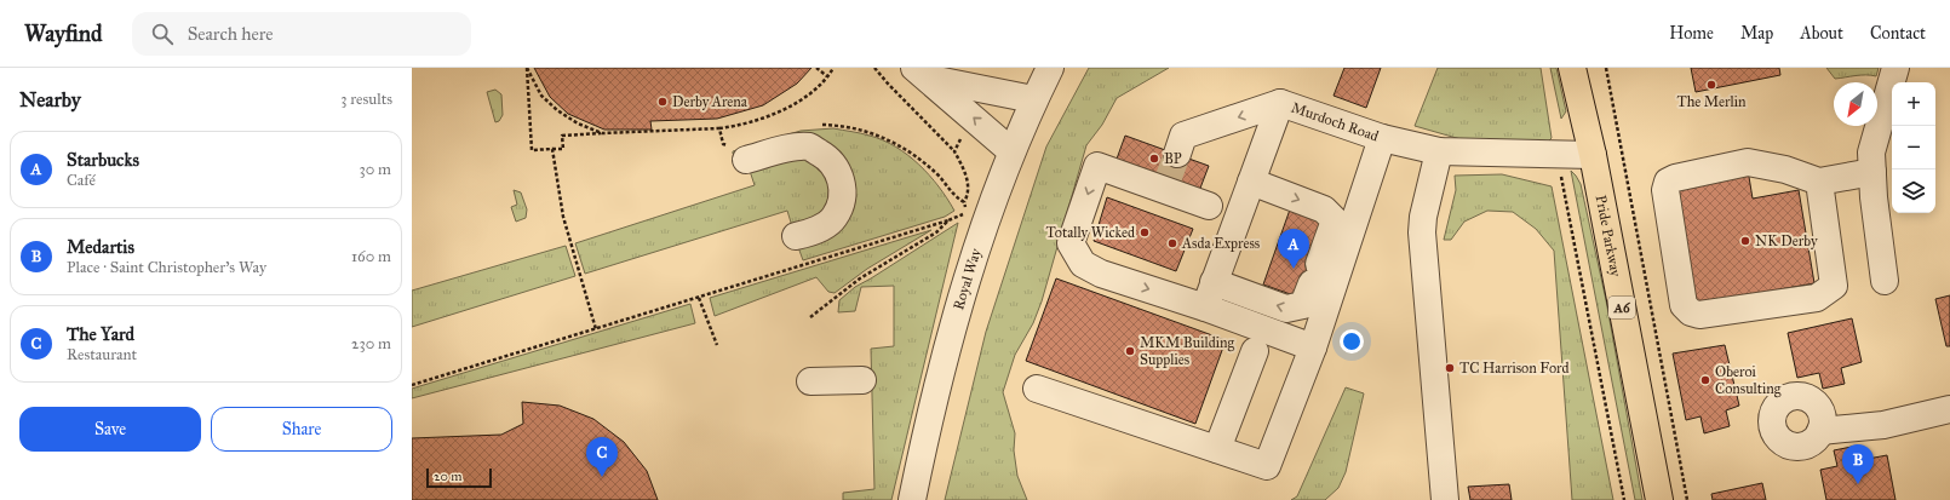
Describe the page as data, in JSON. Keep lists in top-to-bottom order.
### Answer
{
  "streets": {
    "main road": ["Pride Parkway", "A6"],
    "street": ["Murdoch Road", "Royal Way"]
  },
  "crossings": [
    ["Murdoch Road", "Pride Parkway"]
  ],
  "places": [
    "The Merlin",
    "Derby Arena",
    "BP",
    "Totally Wicked",
    "NK Derby",
    "Asda Express",
    "MKM Building Supplies",
    "TC Harrison Ford",
    "Oberoi Consulting"
  ],
  "scale_bar": "20 m",
  "north": "bottom left",
  "page": {
    "header": "Wayfind",
    "search": "Search here",
    "nav": [
      "Home",
      "Map",
      "About",
      "Contact"
    ],
    "heading": ["Nearby", "3 results"],
    "map_buttons": ["+", "−"],
    "list": [
      {
        "mark": "A",
        "name": "Starbucks",
        "note": "Café",
        "value": "30 m"
      },
      {
        "mark": "B",
        "name": "Medartis",
        "note": "Place · Saint Christopher's Way",
        "value": "160 m"
      },
      {
        "mark": "C",
        "name": "The Yard",
        "note": "Restaurant",
        "value": "230 m"
      }
    ],
    "pins": ["A", "C", "B"],
    "buttons": ["Save", "Share"],
    "scale": "20 m"
  }
}
